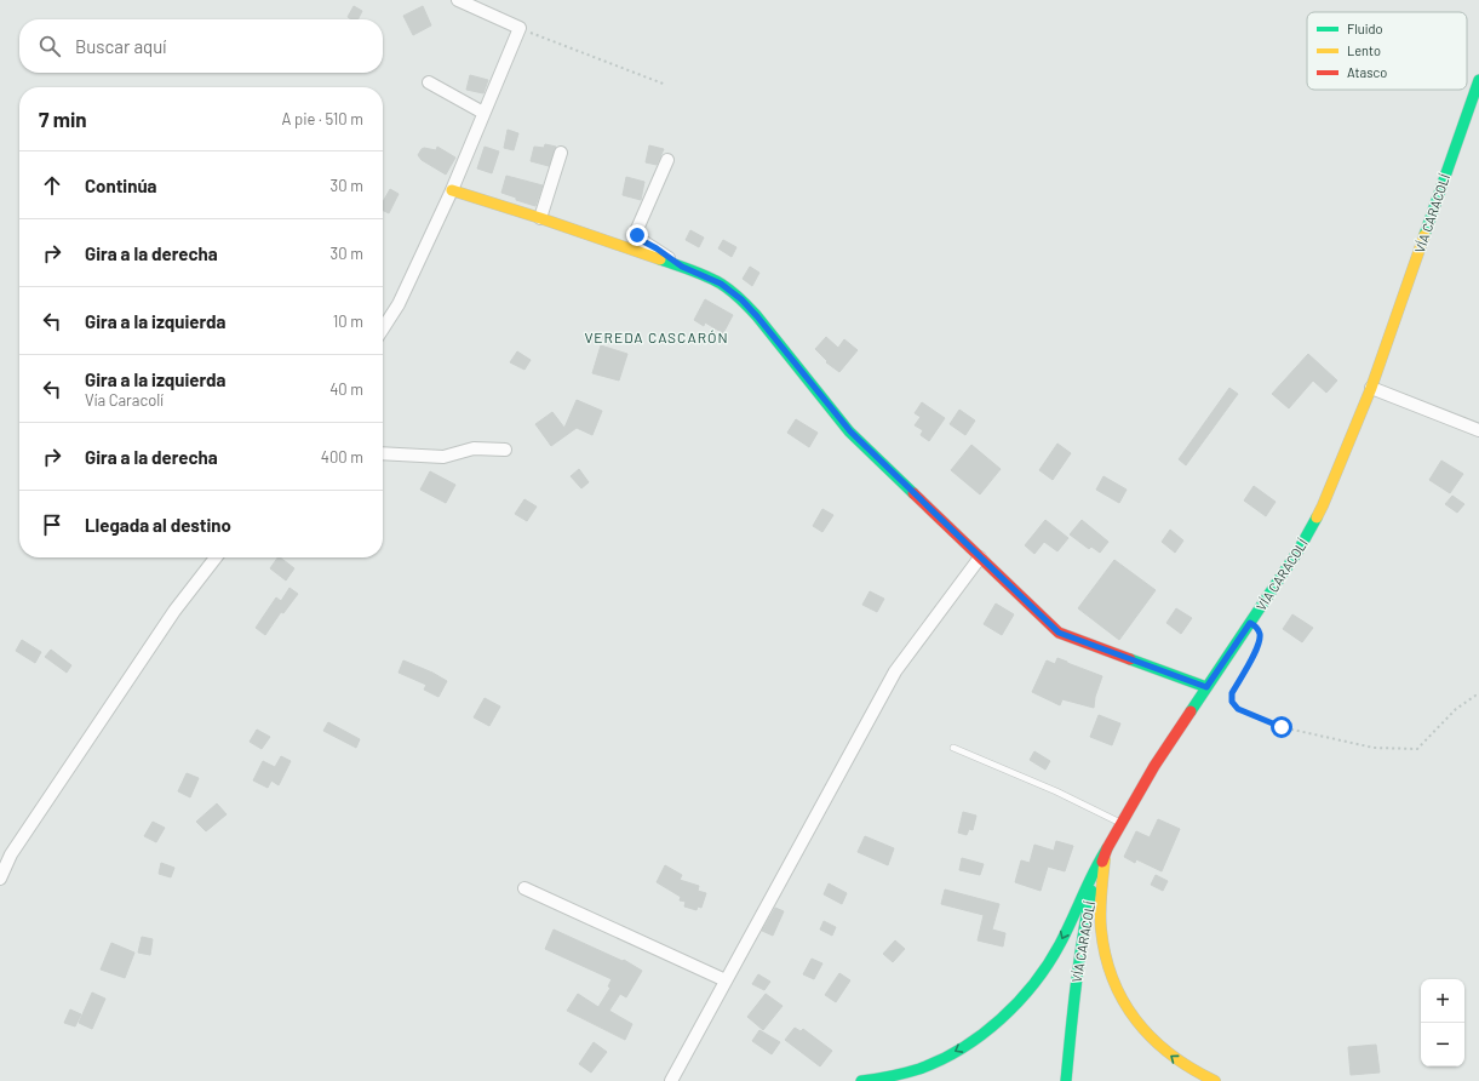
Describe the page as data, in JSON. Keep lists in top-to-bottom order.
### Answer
{
  "streets": {
    "main road": ["VÍA CARACOLÍ"]
  },
  "districts": ["VEREDA CASCARÓN"],
  "legend": ["Fluido", "Lento", "Atasco"],
  "page": {
    "search": "Buscar aquí",
    "heading": ["7 min", "A pie · 510 m"],
    "list": [
      ["Continúa", "30 m"],
      ["Gira a la derecha", "30 m"],
      ["Gira a la izquierda", "10 m"],
      ["Gira a la izquierda", "Vía Caracolí", "40 m"],
      ["Gira a la derecha", "400 m"],
      "Llegada al destino"
    ],
    "map_buttons": ["+", "−"]
  }
}
